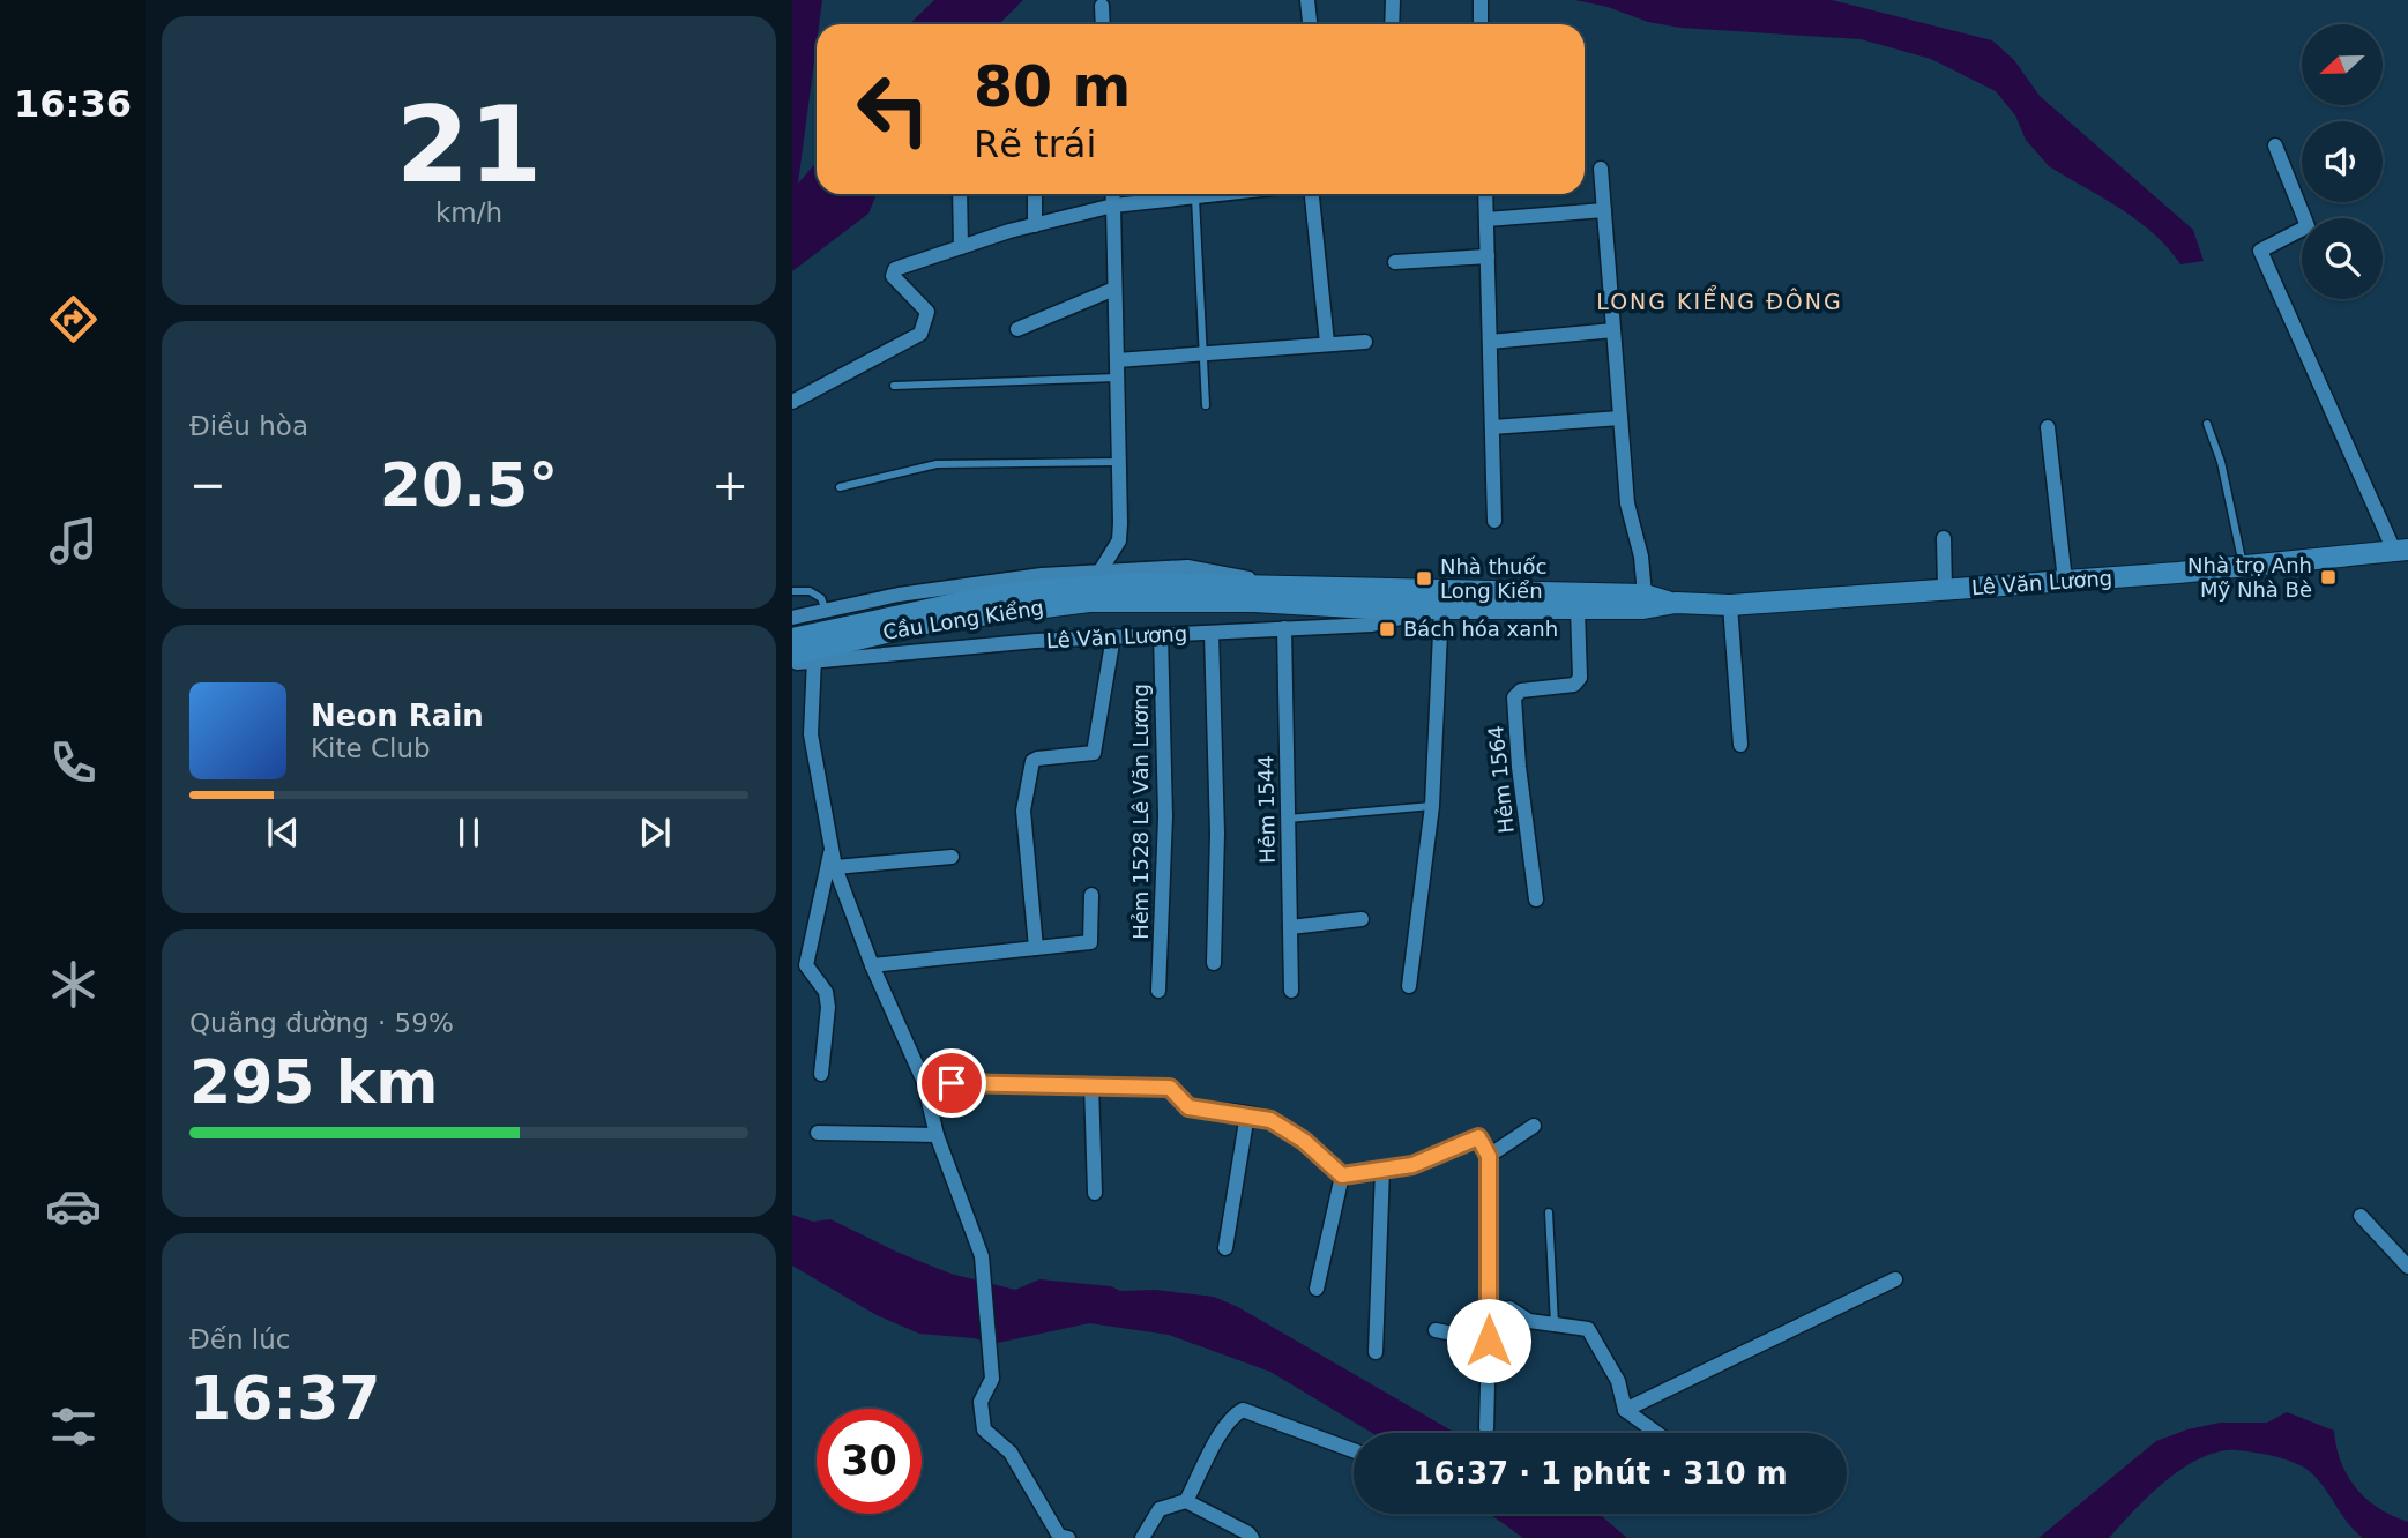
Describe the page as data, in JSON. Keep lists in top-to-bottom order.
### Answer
{
  "streets": {
    "main road": ["Lê Văn Lương", "Cầu Long Kiểng"],
    "street": ["Hẻm 1564", "Hẻm 1544", "Hẻm 1528 Lê Văn Lương"]
  },
  "crossings": [
    ["Lê Văn Lương", "Cầu Long Kiểng"],
    ["Lê Văn Lương", "Hẻm 1564"],
    ["Lê Văn Lương", "Hẻm 1544"],
    ["Lê Văn Lương", "Hẻm 1528 Lê Văn Lương"]
  ],
  "districts": ["LONG KIỂNG ĐÔNG"],
  "places": {
    "transit": ["Nhà trọ Anh Mỹ Nhà Bè", "Nhà thuốc Long Kiển", "Bách hóa xanh"]
  },
  "north": "left",
  "page": {
    "tabs": "16:36",
    "tile": [
      ["21", "km/h"],
      "Điều hòa",
      ["Quãng đường · 59%", "295 km"],
      ["Đến lúc", "16:37"]
    ],
    "turn": ["80 m", "Rẽ trái"],
    "heat": ["−", "20.5°", "+"],
    "song": ["Neon Rain", "Kite Club"],
    "limit": "30",
    "trip": "16:37 · 1 phút · 310 m"
  }
}
